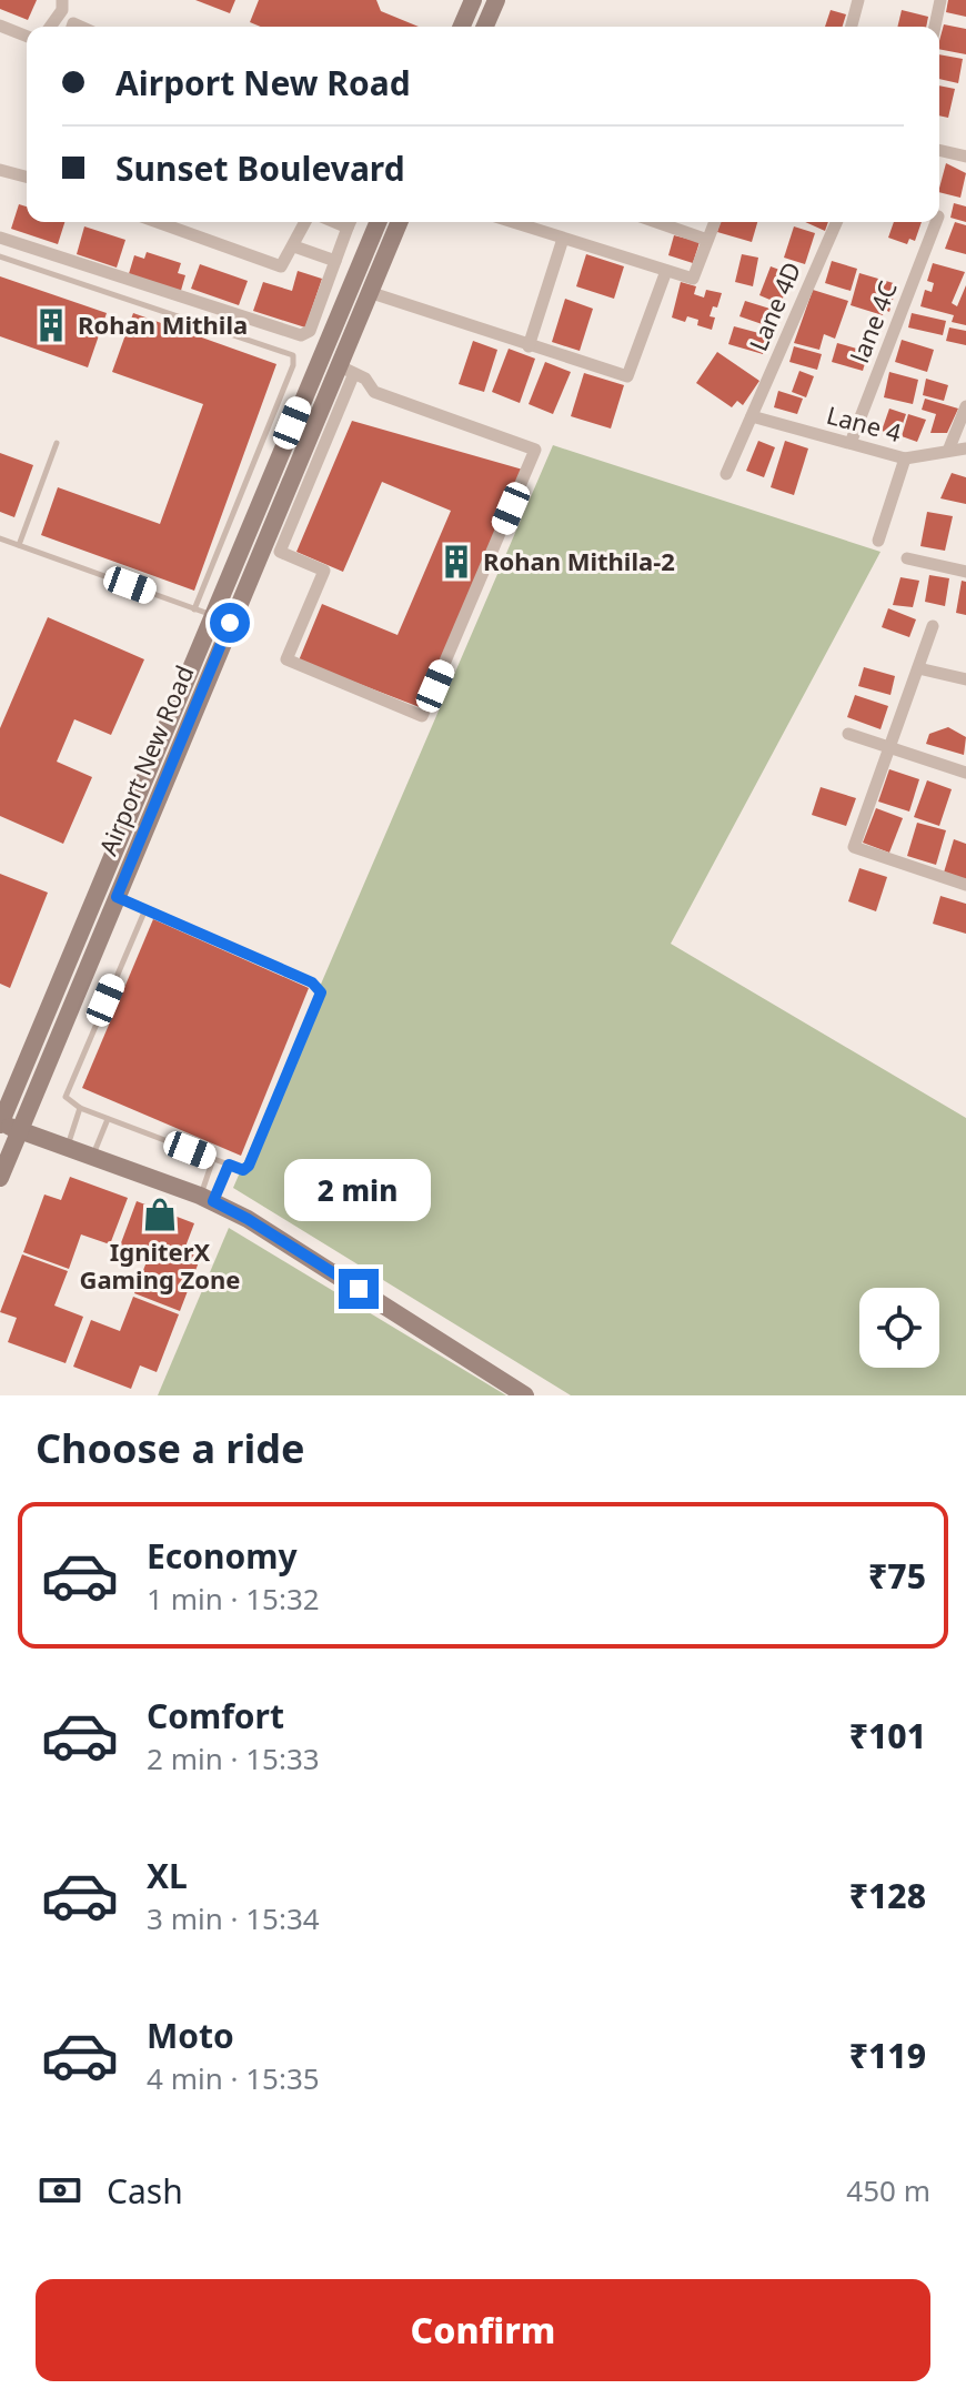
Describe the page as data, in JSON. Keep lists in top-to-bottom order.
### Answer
{
  "streets": {
    "main road": ["Airport New Road"],
    "street": ["Lane 4D", "lane 4C", "Lane 4"]
  },
  "crossings": [
    ["Lane 4D", "Lane 4"],
    ["lane 4C", "Lane 4"]
  ],
  "places": {
    "building": ["Rohan Mithila", "Rohan Mithila-2"],
    "shop": ["IgniterX Gaming Zone"]
  },
  "page": {
    "banner": ["Airport New Road", "Sunset Boulevard"],
    "bubble": "2 min",
    "heading": "Choose a ride",
    "list": [
      {
        "name": "Economy",
        "note": "1 min · 15:32",
        "value": "₹75"
      },
      {
        "name": "Comfort",
        "note": "2 min · 15:33",
        "value": "₹101"
      },
      {
        "name": "XL",
        "note": "3 min · 15:34",
        "value": "₹128"
      },
      {
        "name": "Moto",
        "note": "4 min · 15:35",
        "value": "₹119"
      }
    ],
    "pay": ["Cash", "450 m"],
    "buttons": "Confirm"
  }
}
